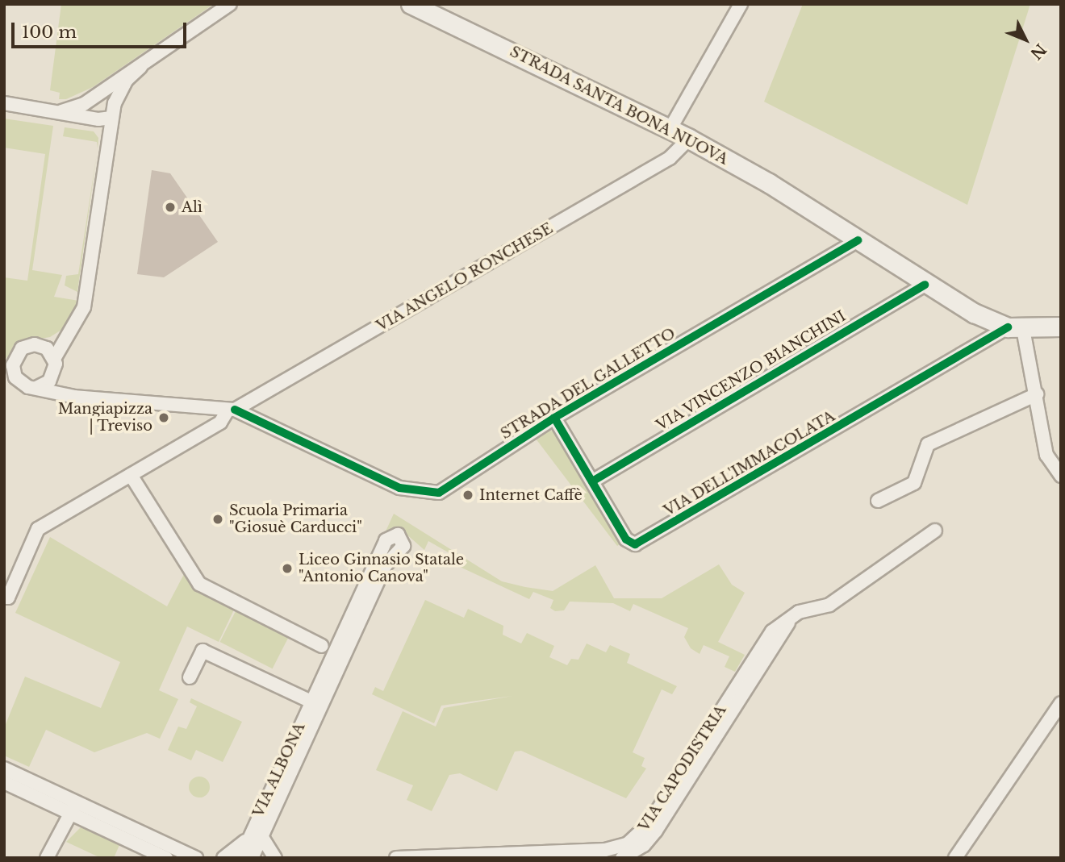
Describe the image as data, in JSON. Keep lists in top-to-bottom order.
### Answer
{
  "streets": {
    "street": [
      "STRADA SANTA BONA NUOVA",
      "VIA ANGELO RONCHESE",
      "VIA VINCENZO BIANCHINI",
      "STRADA DEL GALLETTO",
      "VIA DELL'IMMACOLATA",
      "VIA CAPODISTRIA",
      "VIA ALBONA"
    ]
  },
  "crossings": [
    ["STRADA SANTA BONA NUOVA", "VIA ANGELO RONCHESE"],
    ["STRADA SANTA BONA NUOVA", "VIA VINCENZO BIANCHINI"],
    ["STRADA SANTA BONA NUOVA", "STRADA DEL GALLETTO"],
    ["STRADA SANTA BONA NUOVA", "VIA DELL'IMMACOLATA"],
    ["VIA ANGELO RONCHESE", "STRADA DEL GALLETTO"],
    ["VIA VINCENZO BIANCHINI", "VIA DELL'IMMACOLATA"],
    ["STRADA DEL GALLETTO", "VIA DELL'IMMACOLATA"]
  ],
  "places": [
    "Alì",
    "Mangiapizza | Treviso",
    "Internet Caffè",
    "Scuola Primaria \"Giosuè Carducci\"",
    "Liceo Ginnasio Statale \"Antonio Canova\""
  ],
  "scale_bar": "100 m",
  "north": "bottom right"
}
